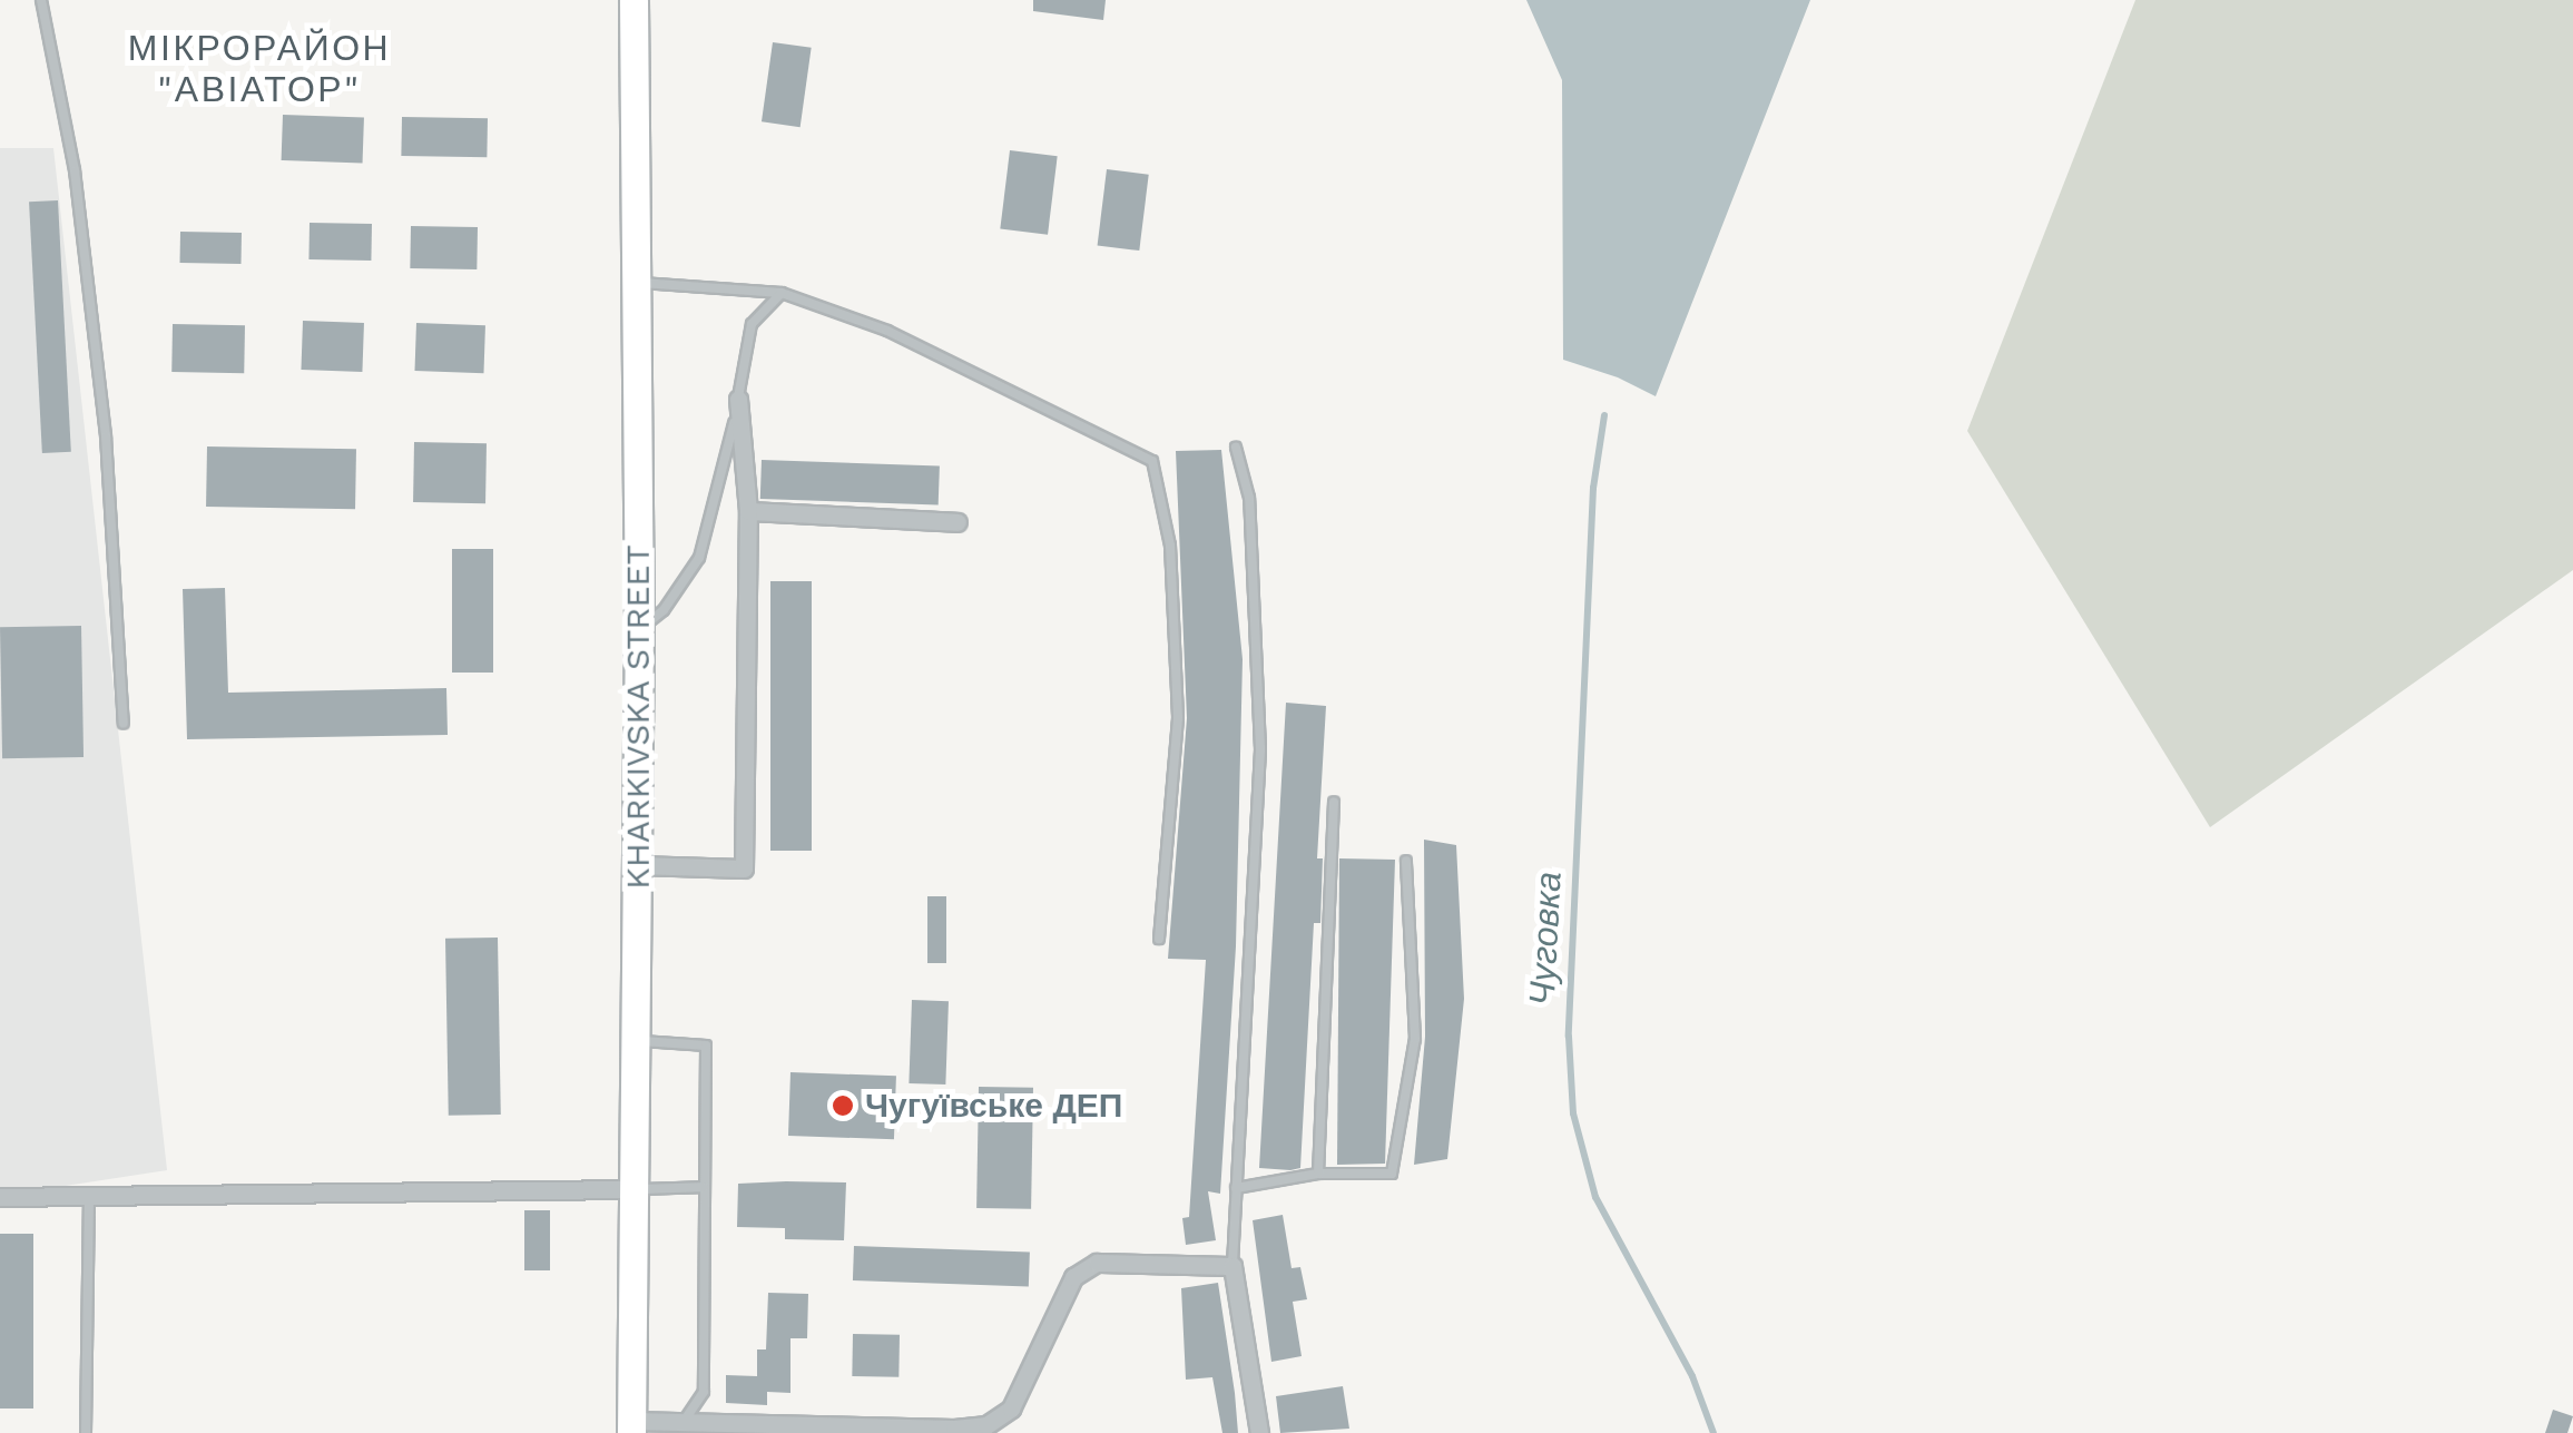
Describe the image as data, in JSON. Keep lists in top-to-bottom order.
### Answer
{
  "streets": {
    "highway": ["KHARKIVSKA STREET"]
  },
  "districts": ["МІКРОРАЙОН \"АВІАТОР\""],
  "water": ["Чуговка"],
  "places": ["Чугуївське ДЕП"]
}
